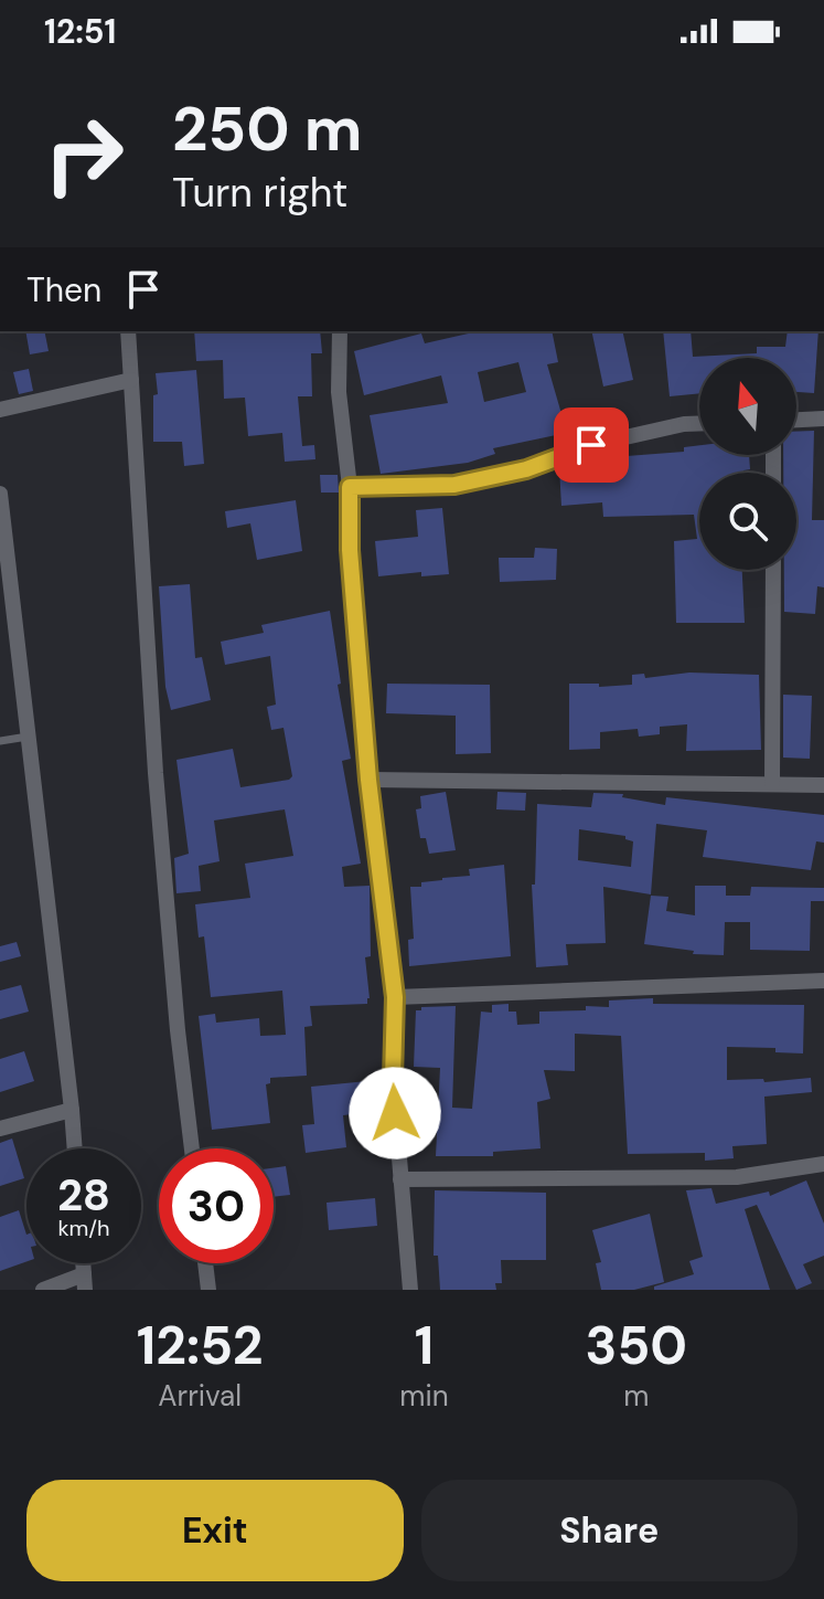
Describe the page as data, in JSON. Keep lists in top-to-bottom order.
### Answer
{
  "north": "top",
  "page": {
    "status": "12:51",
    "turn": ["250 m", "Turn right"],
    "then": "Then",
    "speed": "28 km/h",
    "limit": "30",
    "eta": [
      "12:52",
      "Arrival",
      "1",
      "min",
      "350",
      "m"
    ],
    "buttons": ["Exit", "Share"]
  }
}
